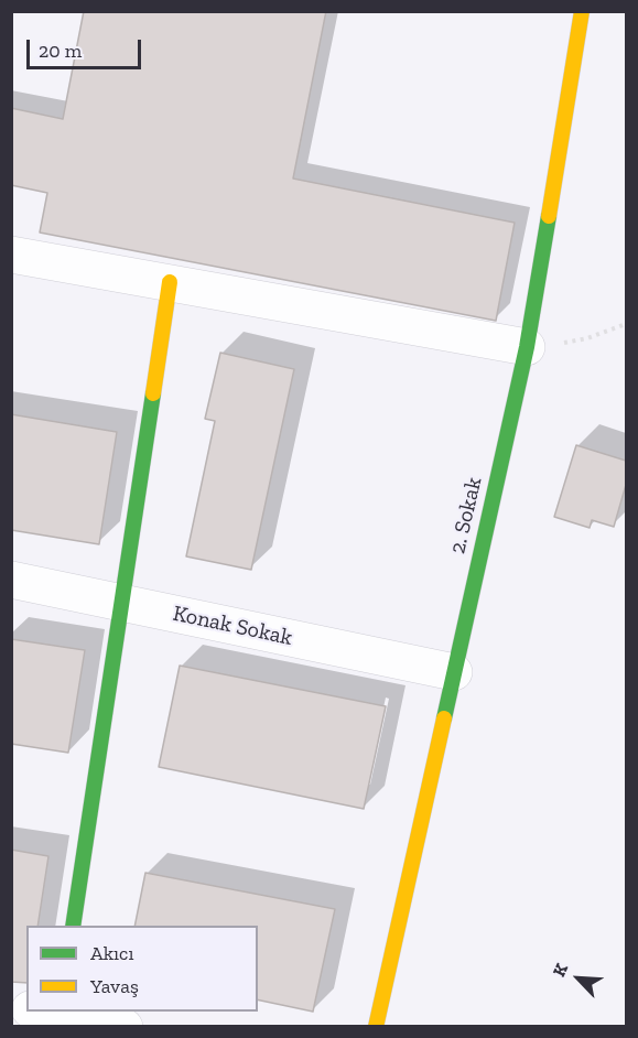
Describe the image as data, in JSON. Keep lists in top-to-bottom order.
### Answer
{
  "streets": {
    "street": ["2. Sokak", "Konak Sokak"]
  },
  "crossings": [
    ["2. Sokak", "Konak Sokak"]
  ],
  "legend": ["Akıcı", "Yavaş"],
  "scale_bar": "20 m",
  "north": "top left"
}
